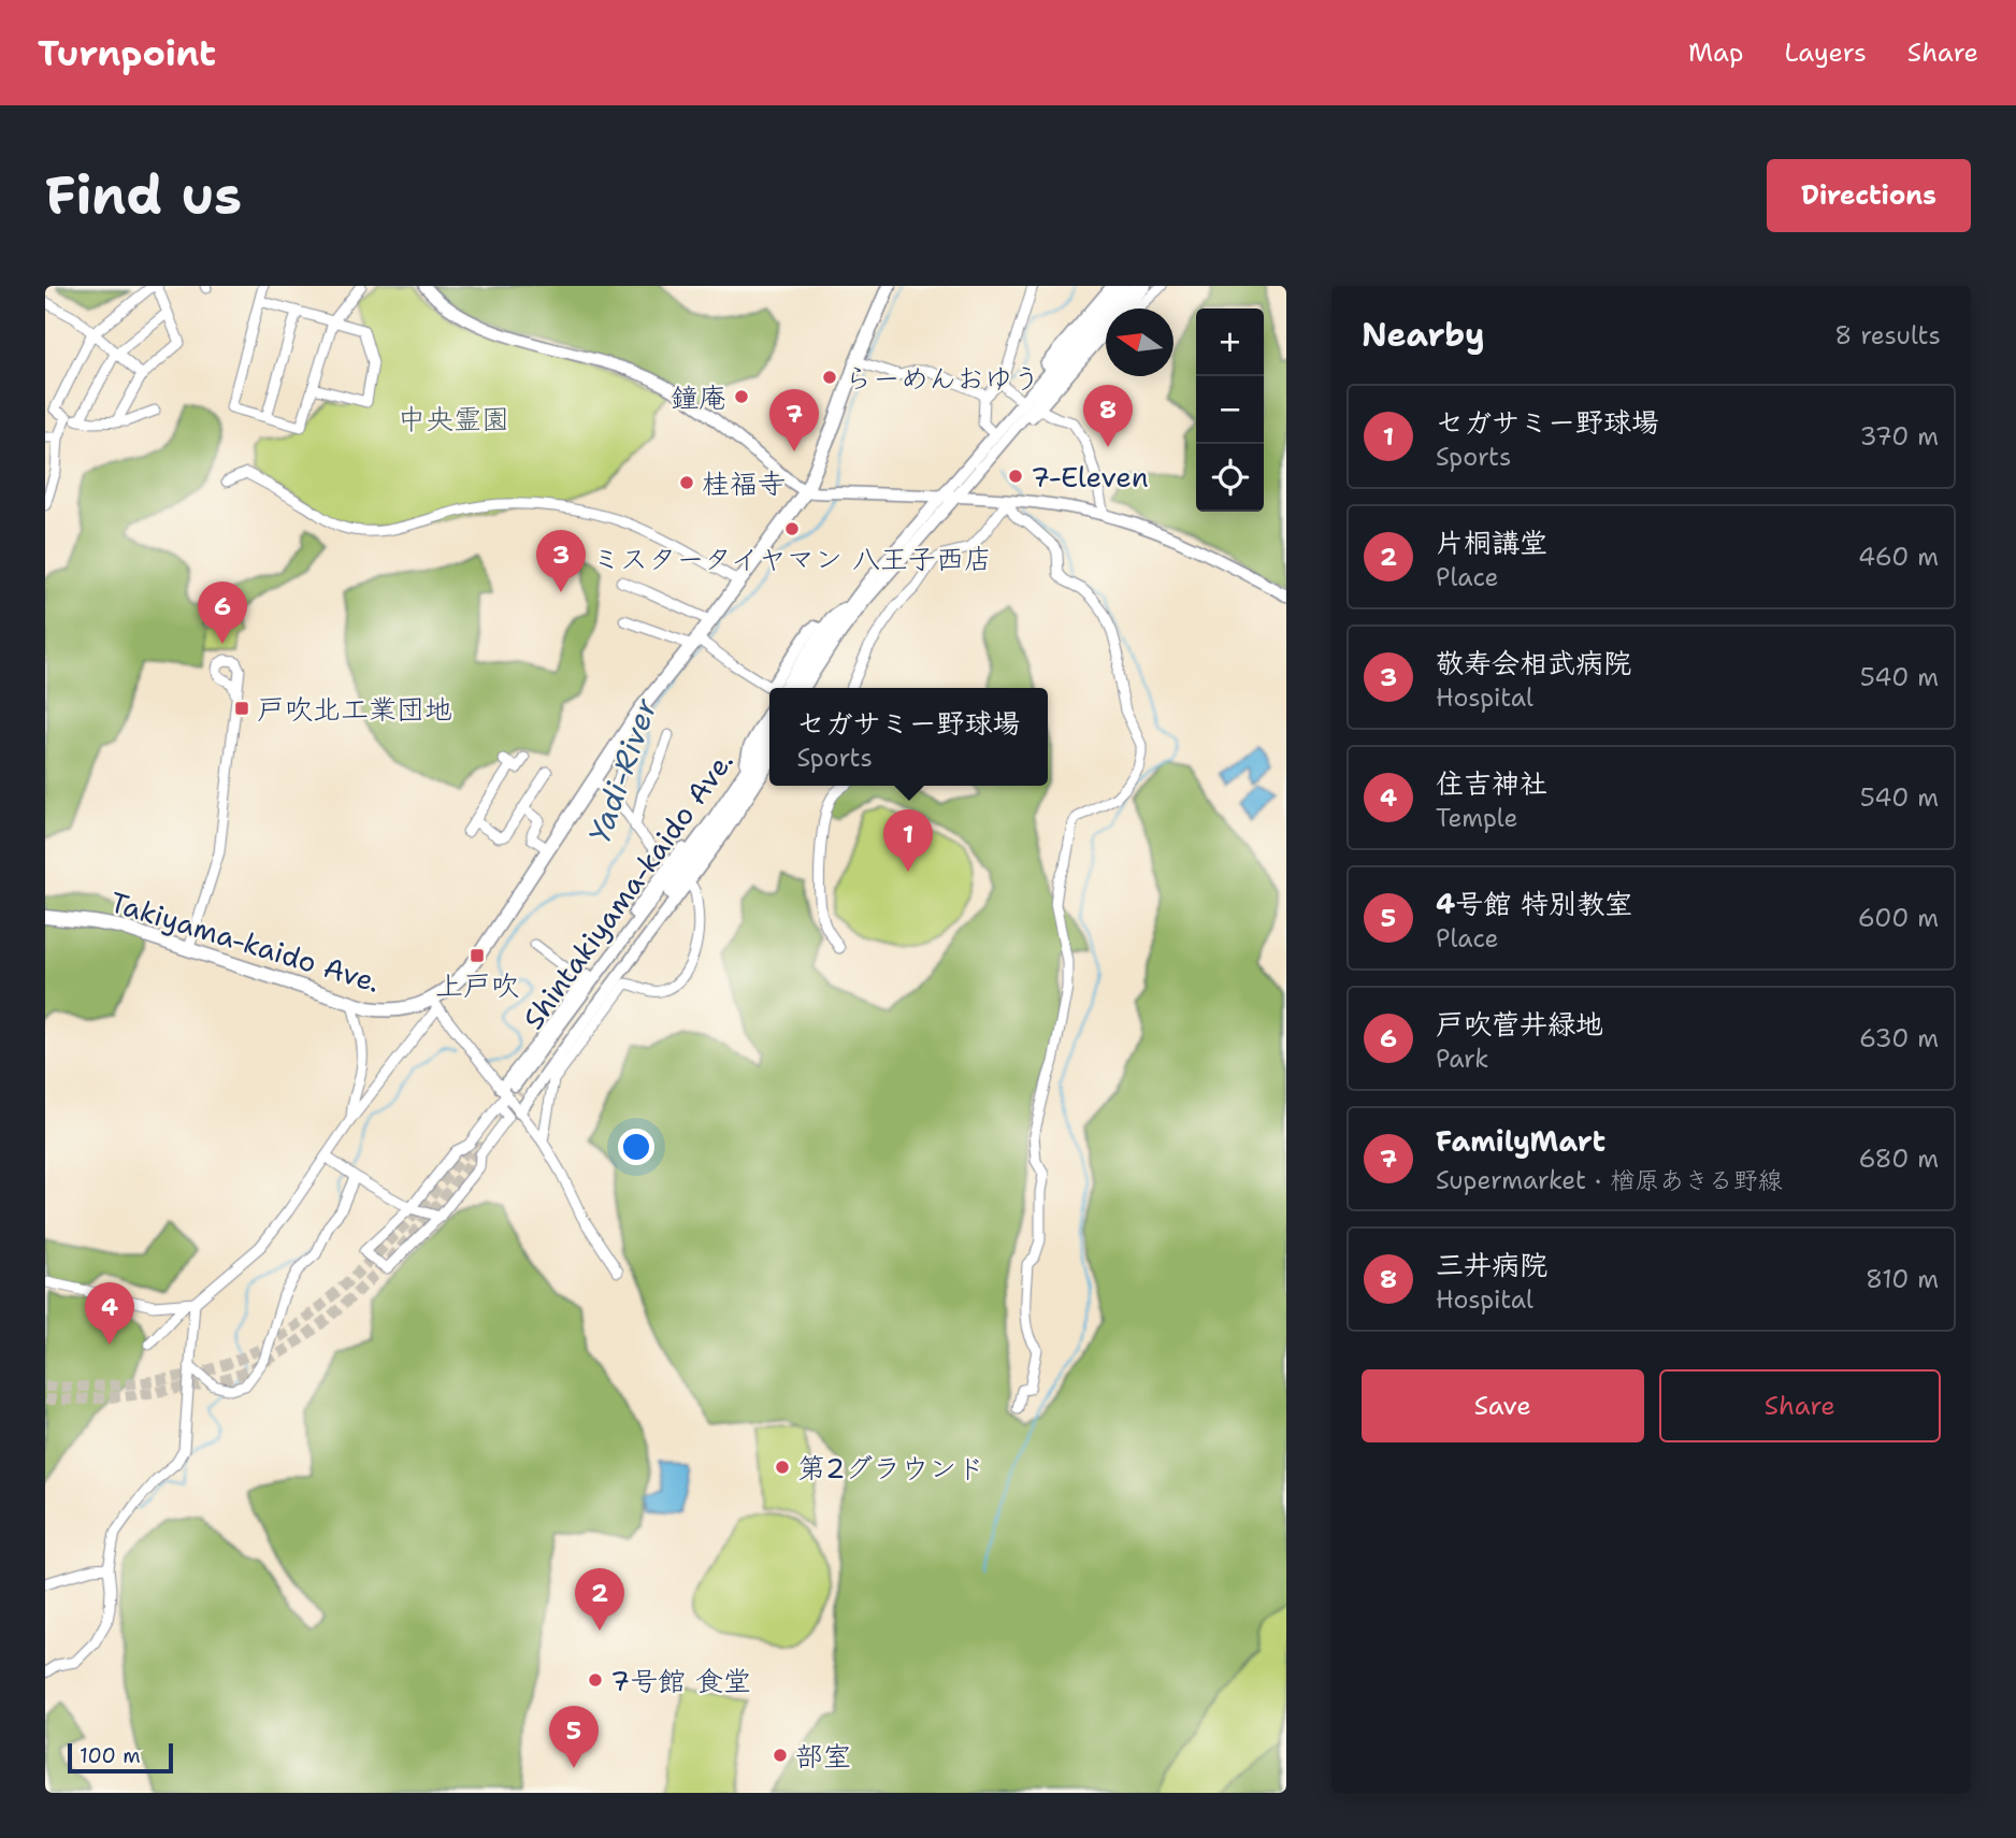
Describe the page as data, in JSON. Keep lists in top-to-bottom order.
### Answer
{
  "streets": {
    "highway": ["Takiyama-kaido Ave."],
    "main road": ["Shintakiyama-kaido Ave."]
  },
  "water": ["Yadi-River"],
  "parks": ["中央霊園"],
  "places": {
    "other": [
      "らーめんおゆう",
      "鐘庵",
      "7-Eleven",
      "桂福寺",
      "ミスタータイヤマン 八王子西店",
      "第2グラウンド",
      "7号館 食堂",
      "部室"
    ],
    "transit": ["戸吹北工業団地", "上戸吹"]
  },
  "scale_bar": "100 m",
  "north": "left",
  "page": {
    "header": "Turnpoint",
    "nav": ["Map", "Layers", "Share"],
    "buttons": [
      "Directions",
      ["Save", "Share"]
    ],
    "title": "Find us",
    "heading": ["Nearby", "8 results"],
    "map_buttons": ["+", "−"],
    "list": [
      {
        "mark": "1",
        "name": "セガサミー野球場",
        "note": "Sports",
        "value": "370 m"
      },
      {
        "mark": "2",
        "name": "片桐講堂",
        "note": "Place",
        "value": "460 m"
      },
      {
        "mark": "3",
        "name": "敬寿会相武病院",
        "note": "Hospital",
        "value": "540 m"
      },
      {
        "mark": "4",
        "name": "住吉神社",
        "note": "Temple",
        "value": "540 m"
      },
      {
        "mark": "5",
        "name": "4号館 特別教室",
        "note": "Place",
        "value": "600 m"
      },
      {
        "mark": "6",
        "name": "戸吹菅井緑地",
        "note": "Park",
        "value": "630 m"
      },
      {
        "mark": "7",
        "name": "FamilyMart",
        "note": "Supermarket · 楢原あきる野線",
        "value": "680 m"
      },
      {
        "mark": "8",
        "name": "三井病院",
        "note": "Hospital",
        "value": "810 m"
      }
    ],
    "pins": [
      "8",
      "7",
      "3",
      "6",
      "1",
      "4",
      "2",
      "5"
    ],
    "popup": ["セガサミー野球場", "Sports"],
    "scale": "100 m"
  }
}
